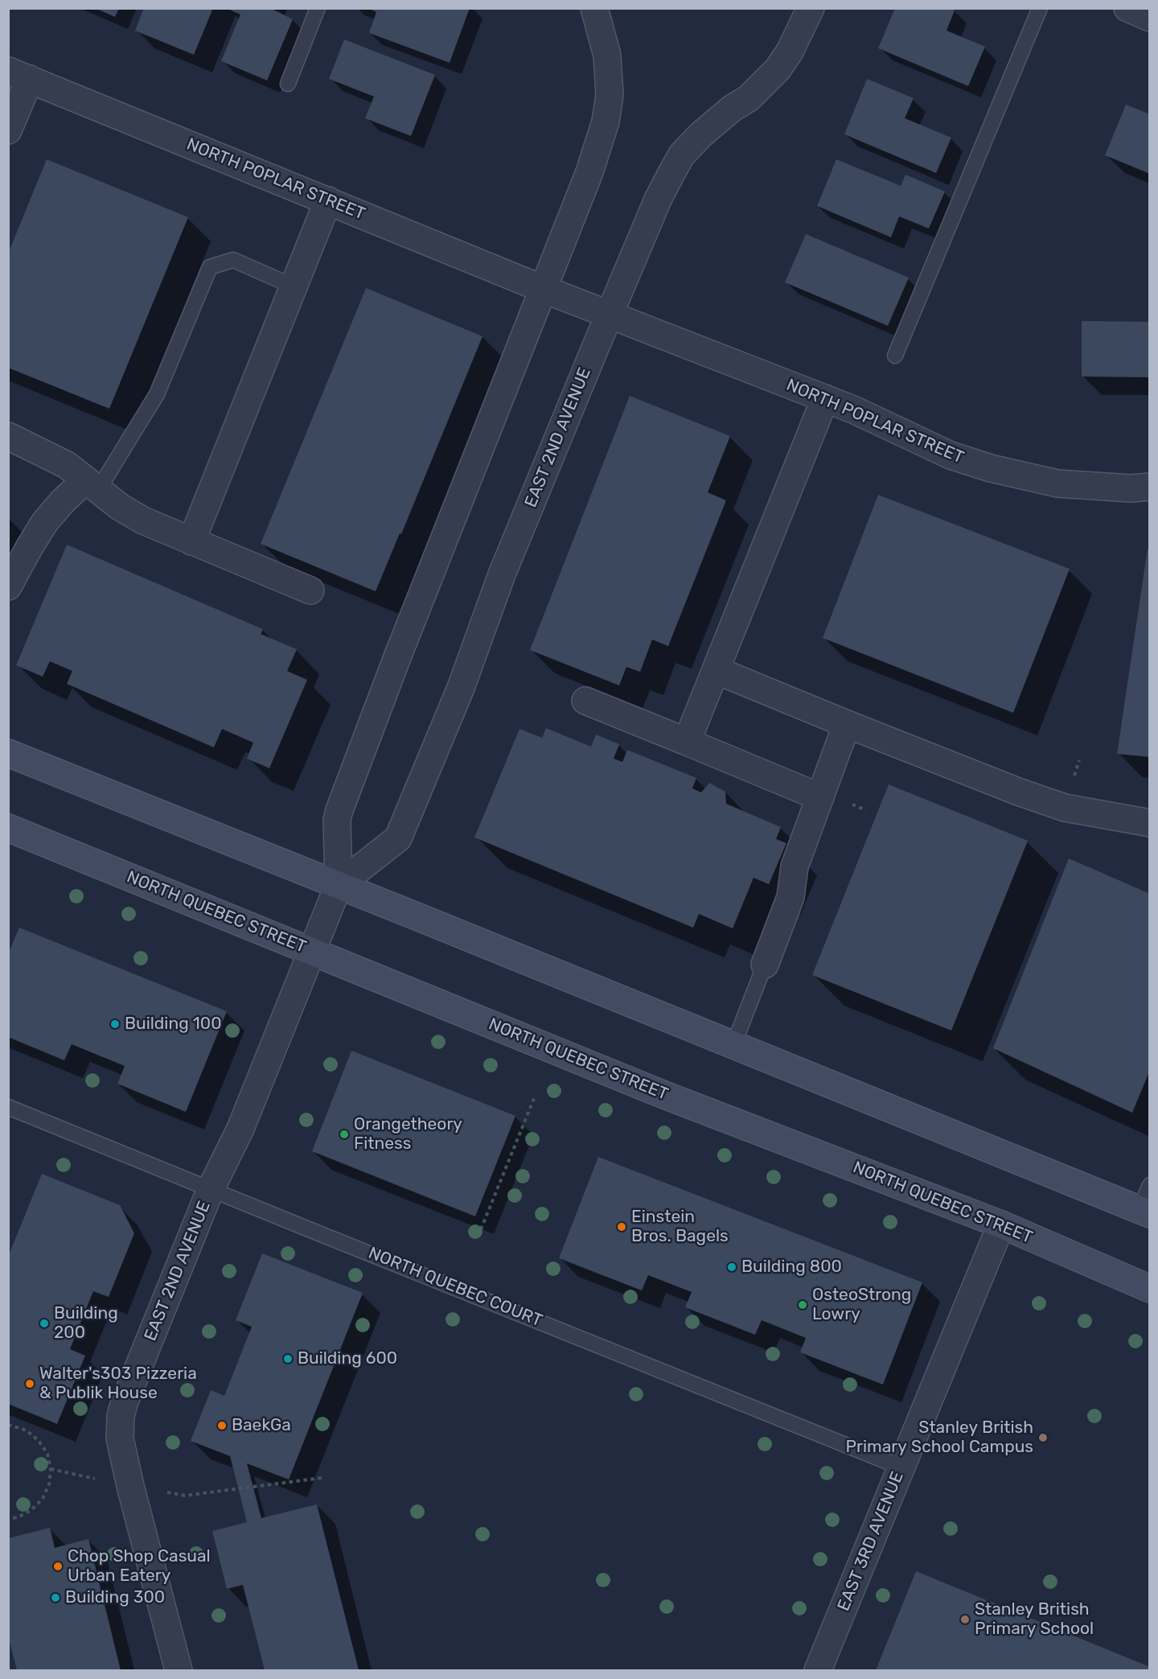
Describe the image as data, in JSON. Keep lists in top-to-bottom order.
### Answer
{
  "streets": {
    "main road": ["NORTH QUEBEC STREET"],
    "street": ["NORTH POPLAR STREET", "EAST 2ND AVENUE", "EAST 3RD AVENUE"],
    "lane": ["NORTH QUEBEC COURT"]
  },
  "crossings": [
    ["NORTH POPLAR STREET", "EAST 2ND AVENUE"],
    ["EAST 2ND AVENUE", "NORTH QUEBEC STREET"],
    ["EAST 2ND AVENUE", "NORTH QUEBEC COURT"],
    ["NORTH QUEBEC STREET", "EAST 3RD AVENUE"],
    ["NORTH QUEBEC COURT", "EAST 3RD AVENUE"]
  ],
  "places": [
    "Building 100",
    "Orangetheory Fitness",
    "Einstein Bros. Bagels",
    "Building 800",
    "OsteoStrong Lowry",
    "Building 200",
    "Building 600",
    "Walter's303 Pizzeria & Publik House",
    "BaekGa",
    "Stanley British Primary School Campus",
    "Chop Shop Casual Urban Eatery",
    "Building 300",
    "Stanley British Primary School"
  ]
}
